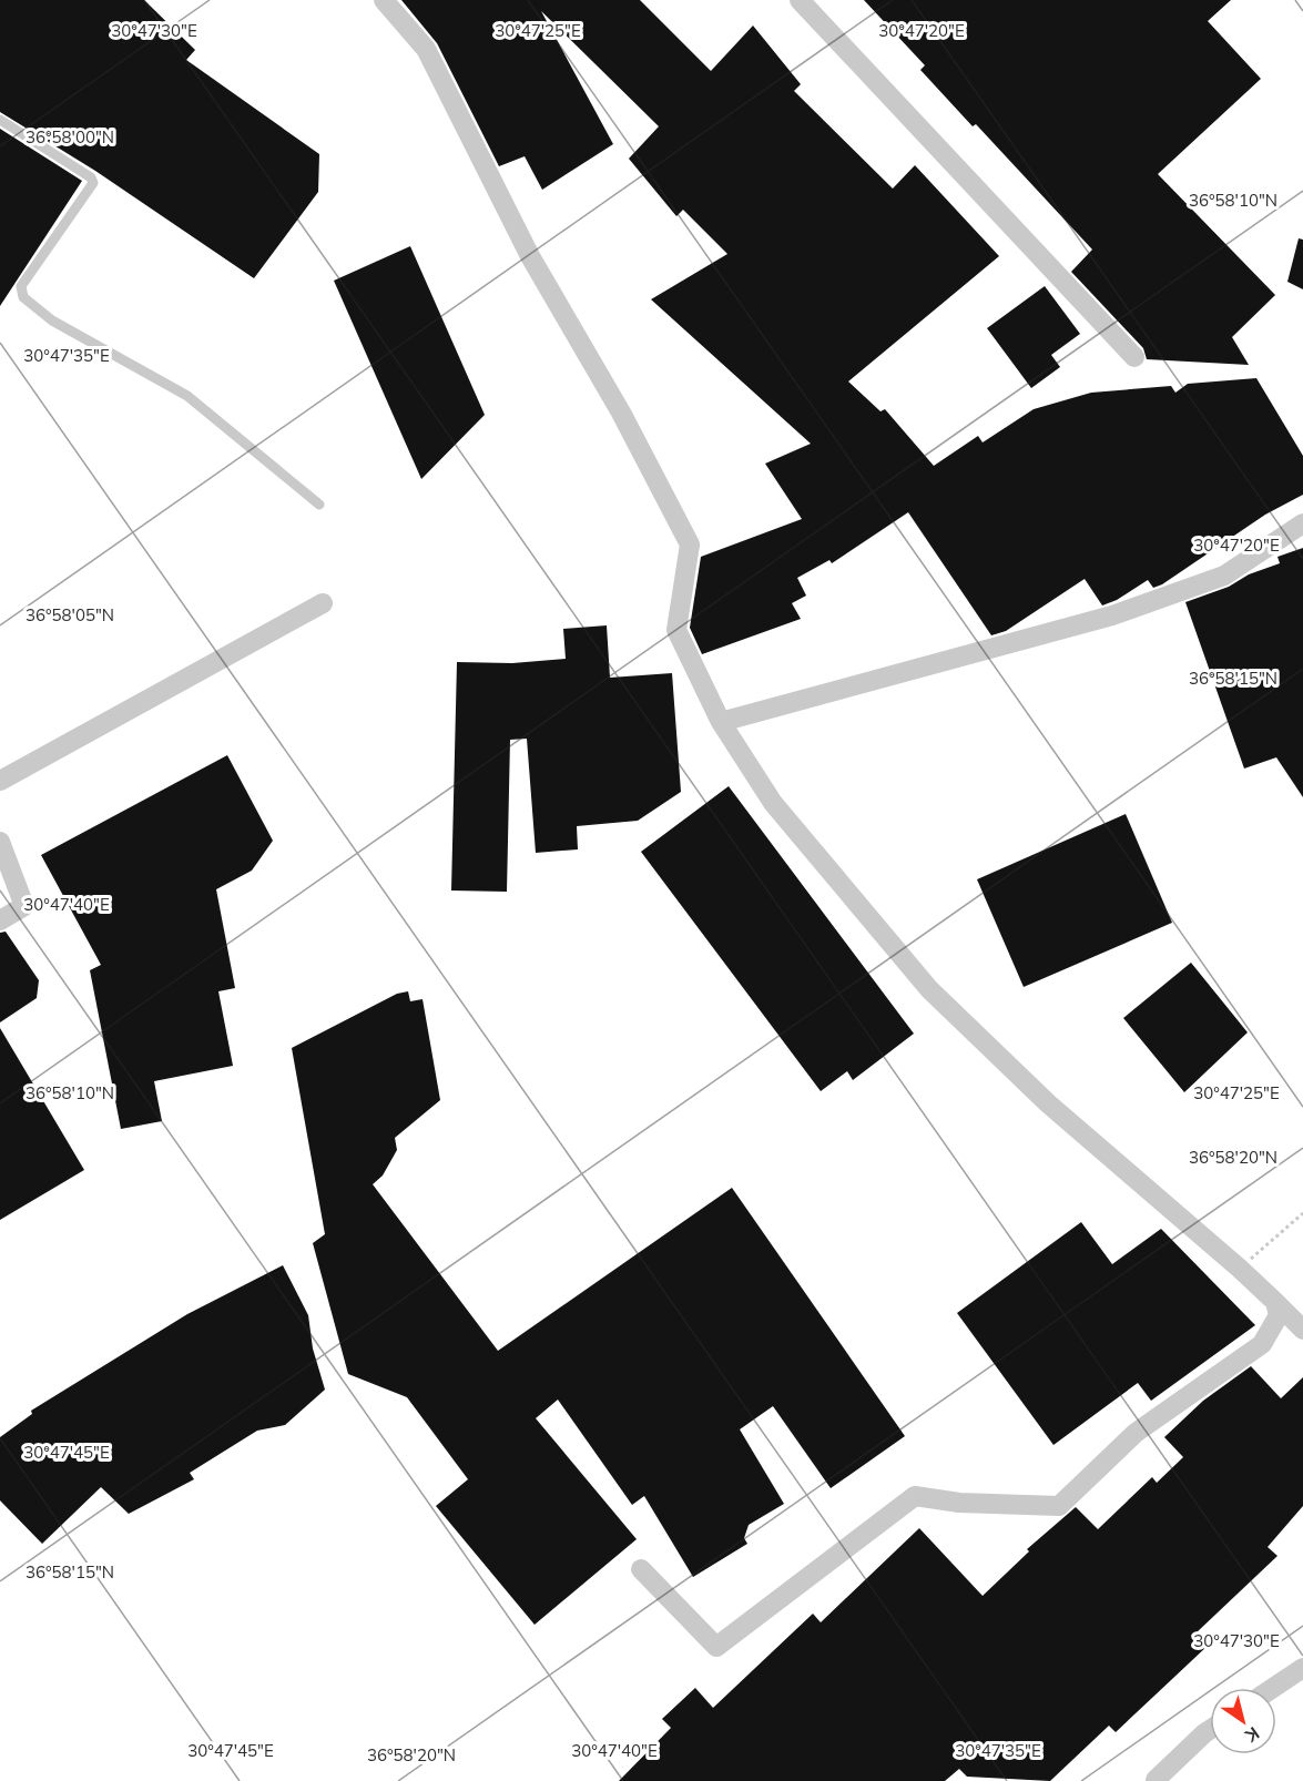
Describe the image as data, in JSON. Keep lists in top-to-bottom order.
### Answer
{
  "north": "bottom right",
  "coordinates": [
    "30°47'30\"E",
    "30°47'25\"E",
    "30°47'20\"E",
    "36°58'00\"N",
    "36°58'10\"N",
    "30°47'35\"E",
    "36°58'05\"N",
    "36°58'15\"N",
    "30°47'40\"E",
    "36°58'20\"N",
    "30°47'45\"E"
  ]
}
